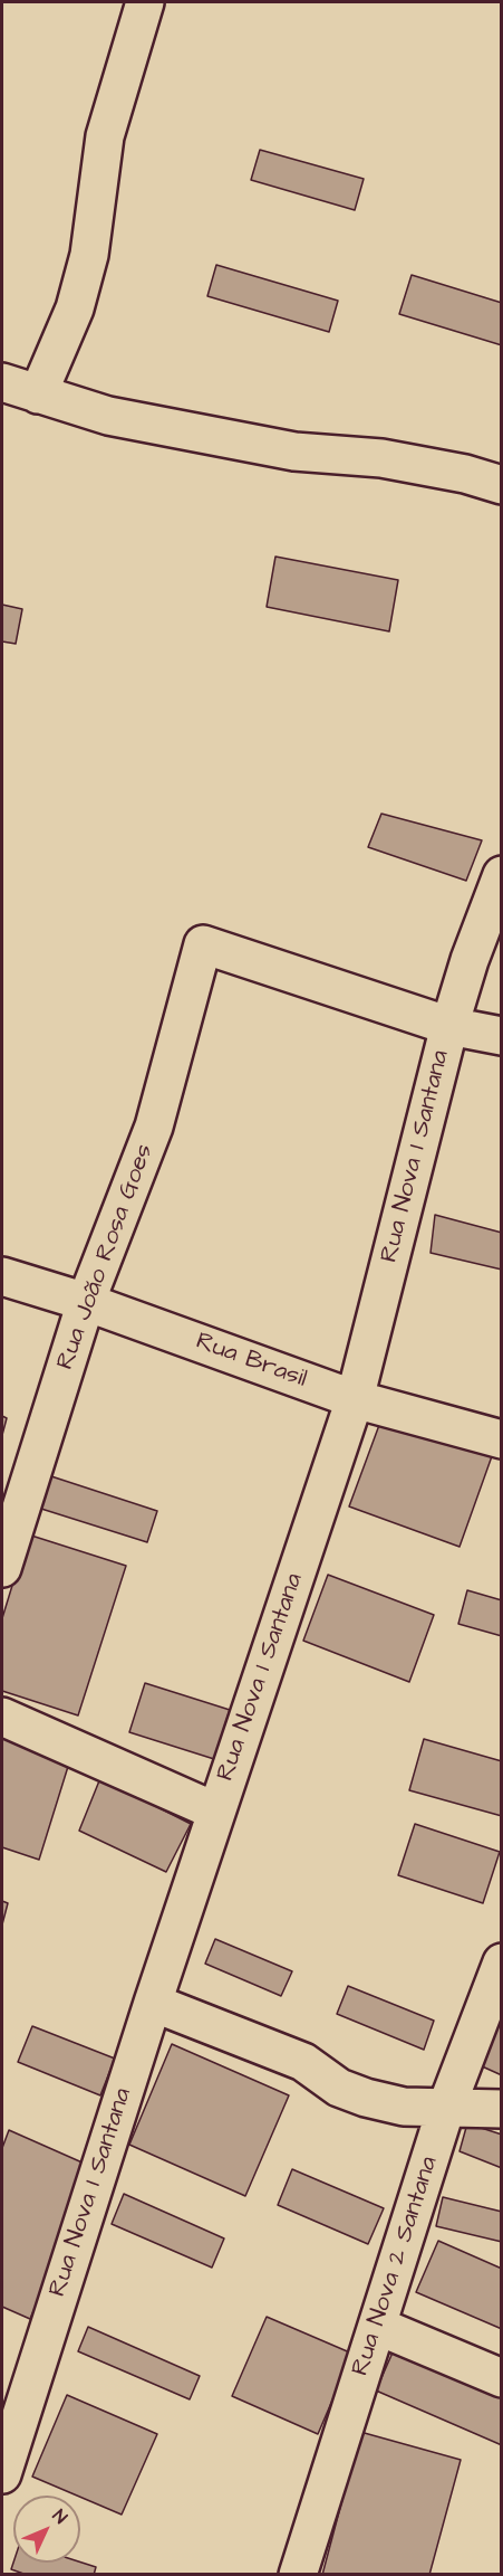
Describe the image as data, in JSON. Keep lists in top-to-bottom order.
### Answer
{
  "streets": {
    "street": [
      "Rua Nova 1 Santana",
      "Rua João Rosa Goes",
      "Rua Brasil",
      "Rua Nova 2 Santana"
    ]
  },
  "crossings": [
    ["Rua Nova 1 Santana", "Rua João Rosa Goes"],
    ["Rua Nova 1 Santana", "Rua Brasil"],
    ["Rua João Rosa Goes", "Rua Brasil"]
  ],
  "north": "top right"
}
